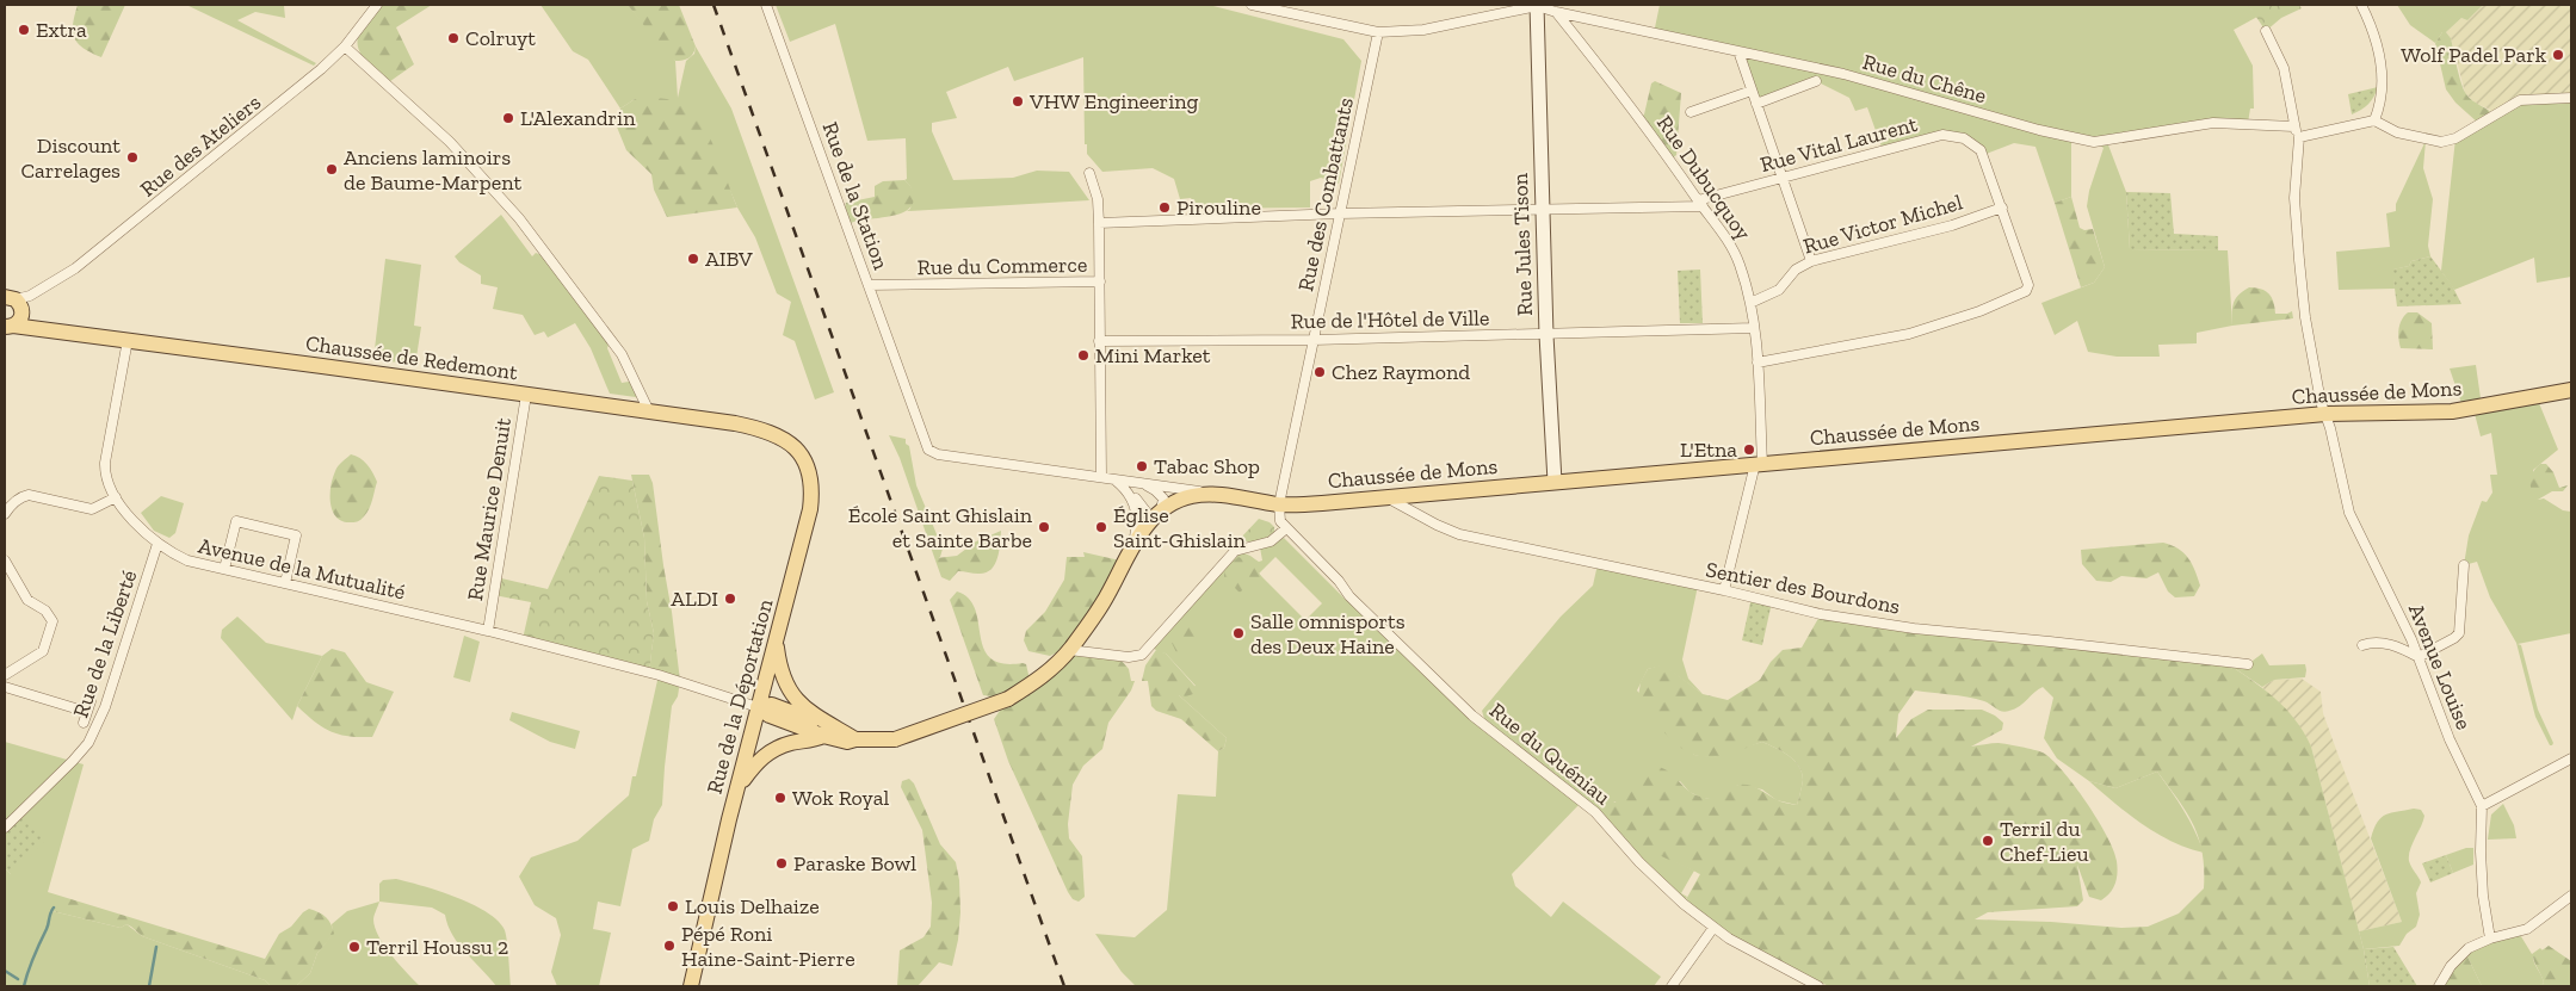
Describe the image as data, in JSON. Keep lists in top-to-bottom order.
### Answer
{
  "streets": {
    "main road": ["Chaussée de Redemont", "Chaussée de Mons", "Rue de la Déportation"],
    "street": [
      "Rue du Chêne",
      "Rue Vital Laurent",
      "Rue des Ateliers",
      "Rue Dubucquoy",
      "Rue des Combattants",
      "Rue de la Station",
      "Rue Victor Michel",
      "Rue Jules Tison",
      "Rue du Commerce",
      "Rue de l'Hôtel de Ville",
      "Rue Maurice Denuit",
      "Avenue de la Mutualité",
      "Sentier des Bourdons",
      "Rue de la Liberté",
      "Avenue Louise",
      "Rue du Quéniau"
    ]
  },
  "crossings": [
    ["Rue du Chêne", "Rue Dubucquoy"],
    ["Rue du Chêne", "Rue Jules Tison"],
    ["Rue Vital Laurent", "Rue Dubucquoy"],
    ["Rue Vital Laurent", "Rue des Combattants"],
    ["Rue Vital Laurent", "Rue Victor Michel"],
    ["Rue Vital Laurent", "Rue Jules Tison"],
    ["Rue des Ateliers", "Chaussée de Redemont"],
    ["Rue Dubucquoy", "Rue Victor Michel"],
    ["Rue Dubucquoy", "Rue de l'Hôtel de Ville"],
    ["Rue Dubucquoy", "Chaussée de Mons"],
    ["Rue Dubucquoy", "Sentier des Bourdons"],
    ["Rue des Combattants", "Rue de l'Hôtel de Ville"],
    ["Rue des Combattants", "Chaussée de Mons"],
    ["Rue des Combattants", "Rue du Quéniau"],
    ["Rue de la Station", "Rue du Commerce"],
    ["Rue de la Station", "Chaussée de Mons"],
    ["Rue Jules Tison", "Rue de l'Hôtel de Ville"],
    ["Rue Jules Tison", "Chaussée de Mons"],
    ["Chaussée de Redemont", "Rue Maurice Denuit"],
    ["Chaussée de Redemont", "Avenue de la Mutualité"],
    ["Chaussée de Redemont", "Rue de la Déportation"],
    ["Chaussée de Mons", "Sentier des Bourdons"],
    ["Chaussée de Mons", "Avenue Louise"],
    ["Rue Maurice Denuit", "Avenue de la Mutualité"],
    ["Avenue de la Mutualité", "Rue de la Liberté"],
    ["Avenue de la Mutualité", "Rue de la Déportation"]
  ],
  "places": [
    "Extra",
    "Colruyt",
    "Wolf Padel Park",
    "VHW Engineering",
    "L'Alexandrin",
    "Discount Carrelages",
    "Anciens laminoirs de Baume-Marpent",
    "Pirouline",
    "AIBV",
    "Mini Market",
    "Chez Raymond",
    "L'Etna",
    "Tabac Shop",
    "École Saint Ghislain et Sainte Barbe",
    "Église Saint-Ghislain",
    "ALDI",
    "Salle omnisports des Deux Haine",
    "Wok Royal",
    "Terril du Chef-Lieu",
    "Paraske Bowl",
    "Louis Delhaize",
    "Pépé Roni Haine-Saint-Pierre",
    "Terril Houssu 2"
  ]
}
